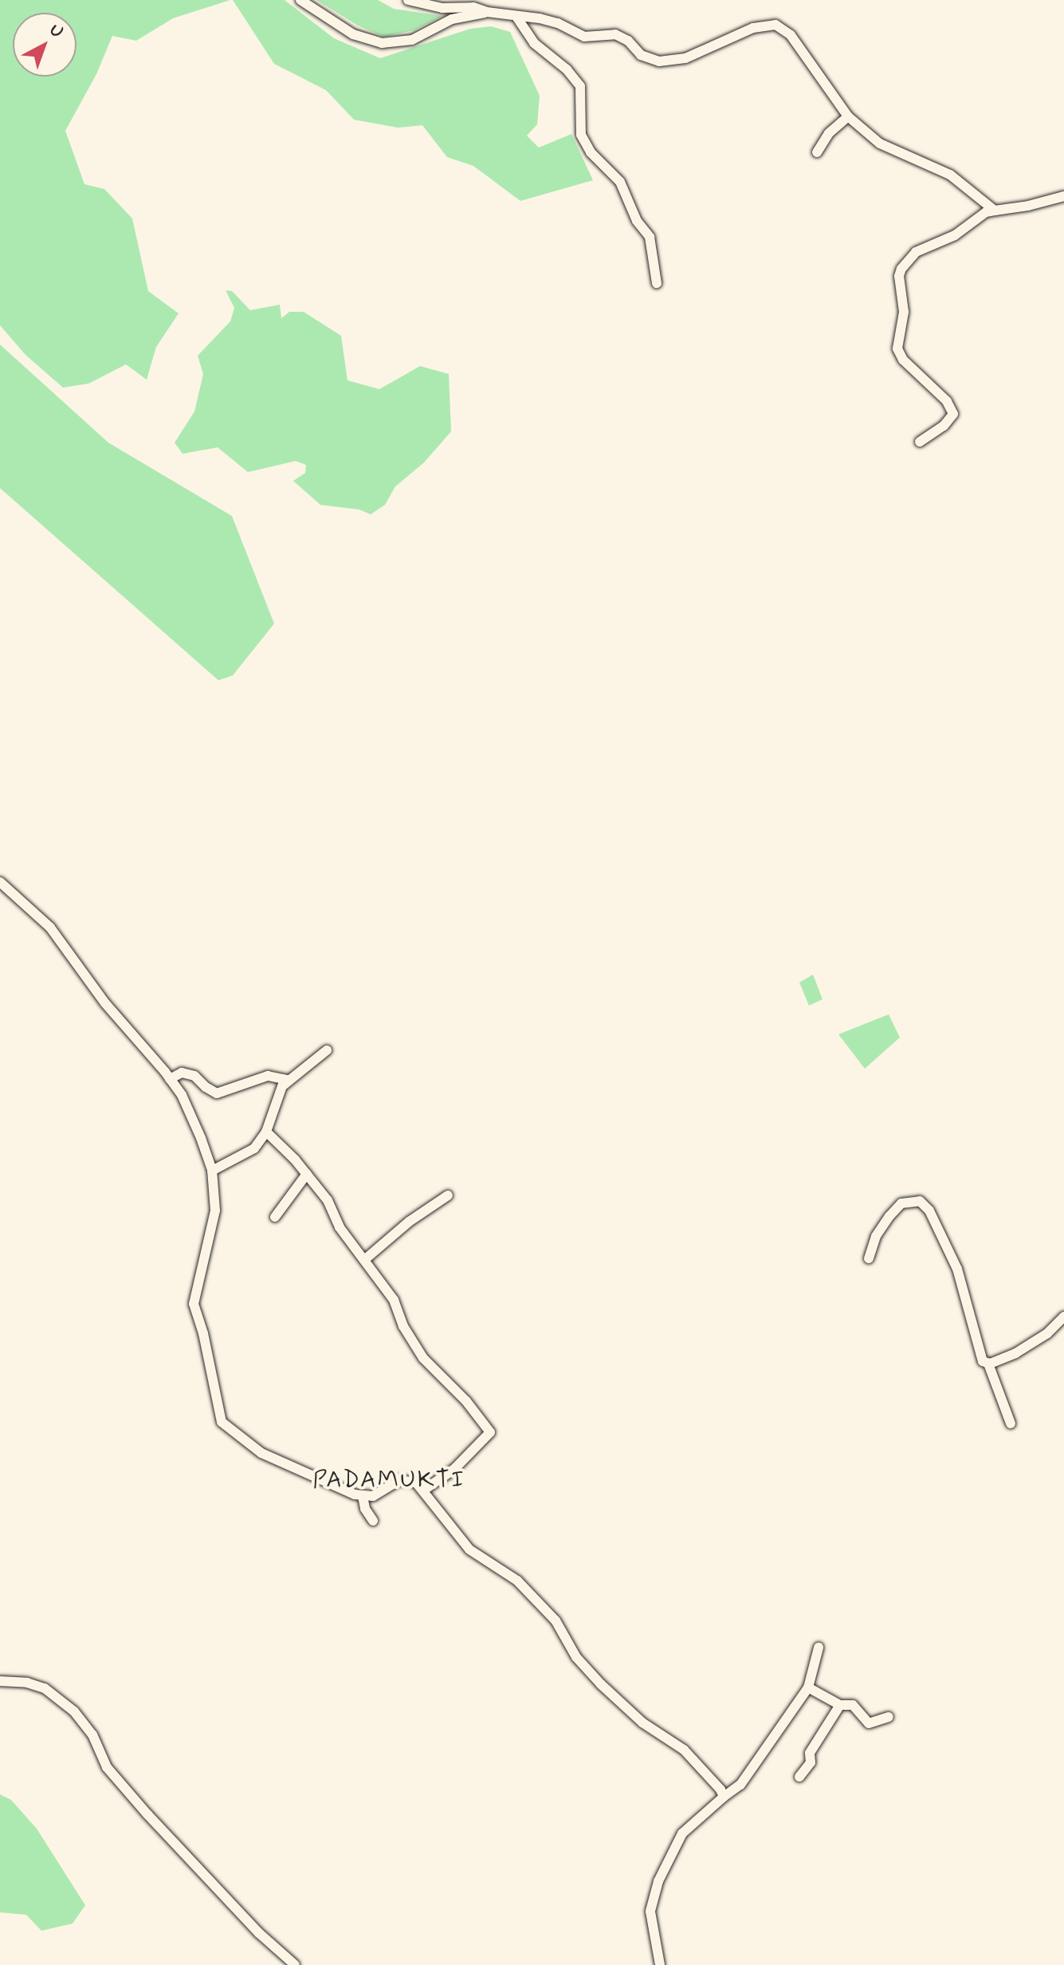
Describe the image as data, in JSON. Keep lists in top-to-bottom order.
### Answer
{
  "districts": ["PADAMUKTI"],
  "north": "top right"
}
